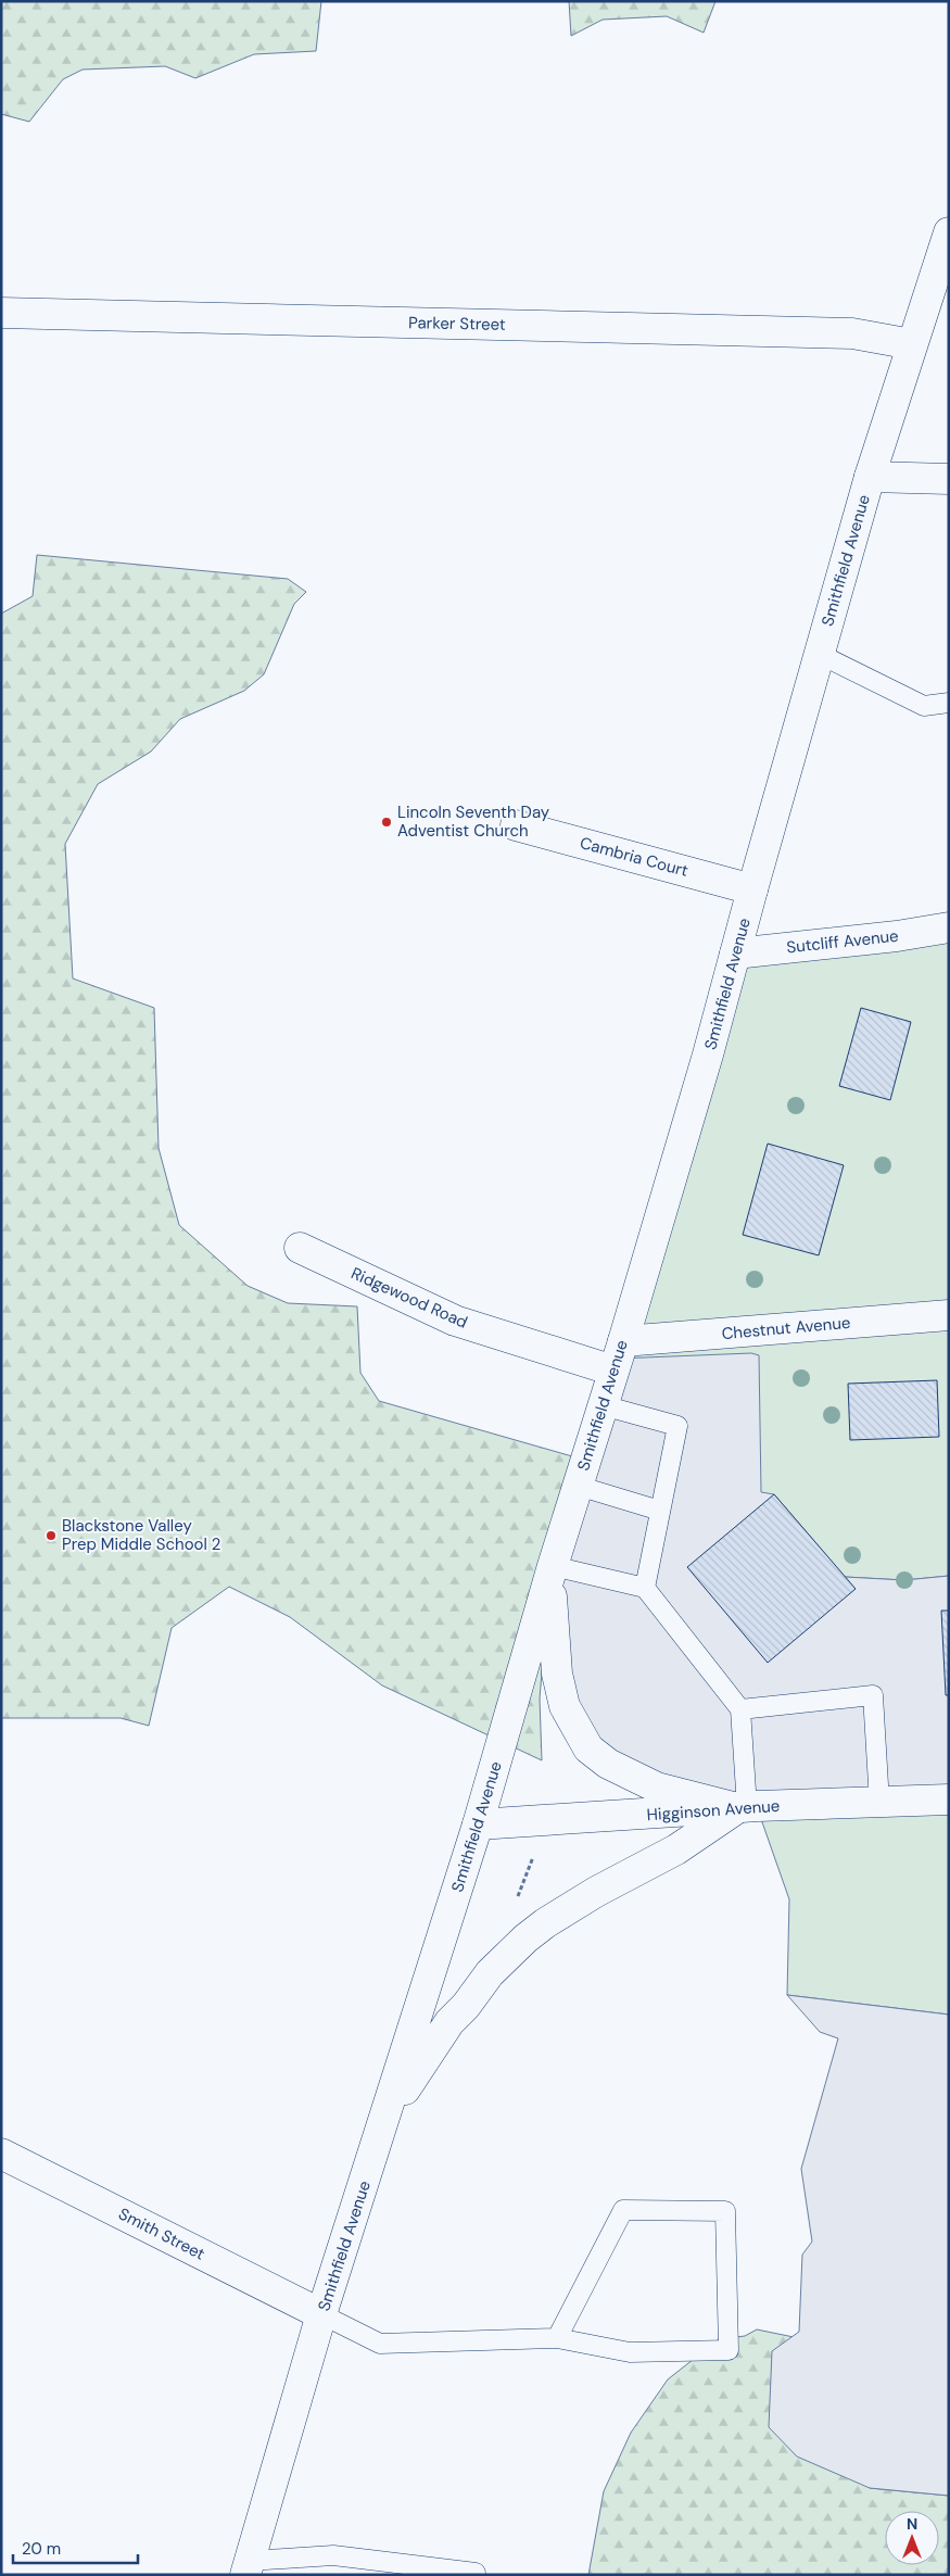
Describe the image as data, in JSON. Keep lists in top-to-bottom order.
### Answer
{
  "streets": {
    "main road": [
      "Parker Street",
      "Smithfield Avenue",
      "Cambria Court",
      "Sutcliff Avenue",
      "Ridgewood Road",
      "Chestnut Avenue",
      "Higginson Avenue",
      "Smith Street"
    ]
  },
  "crossings": [
    ["Parker Street", "Smithfield Avenue"],
    ["Smithfield Avenue", "Cambria Court"],
    ["Smithfield Avenue", "Sutcliff Avenue"],
    ["Smithfield Avenue", "Ridgewood Road"],
    ["Smithfield Avenue", "Chestnut Avenue"],
    ["Smithfield Avenue", "Higginson Avenue"],
    ["Smithfield Avenue", "Smith Street"]
  ],
  "places": ["Lincoln Seventh Day Adventist Church", "Blackstone Valley Prep Middle School 2"],
  "scale_bar": "20 m",
  "north": "top"
}
